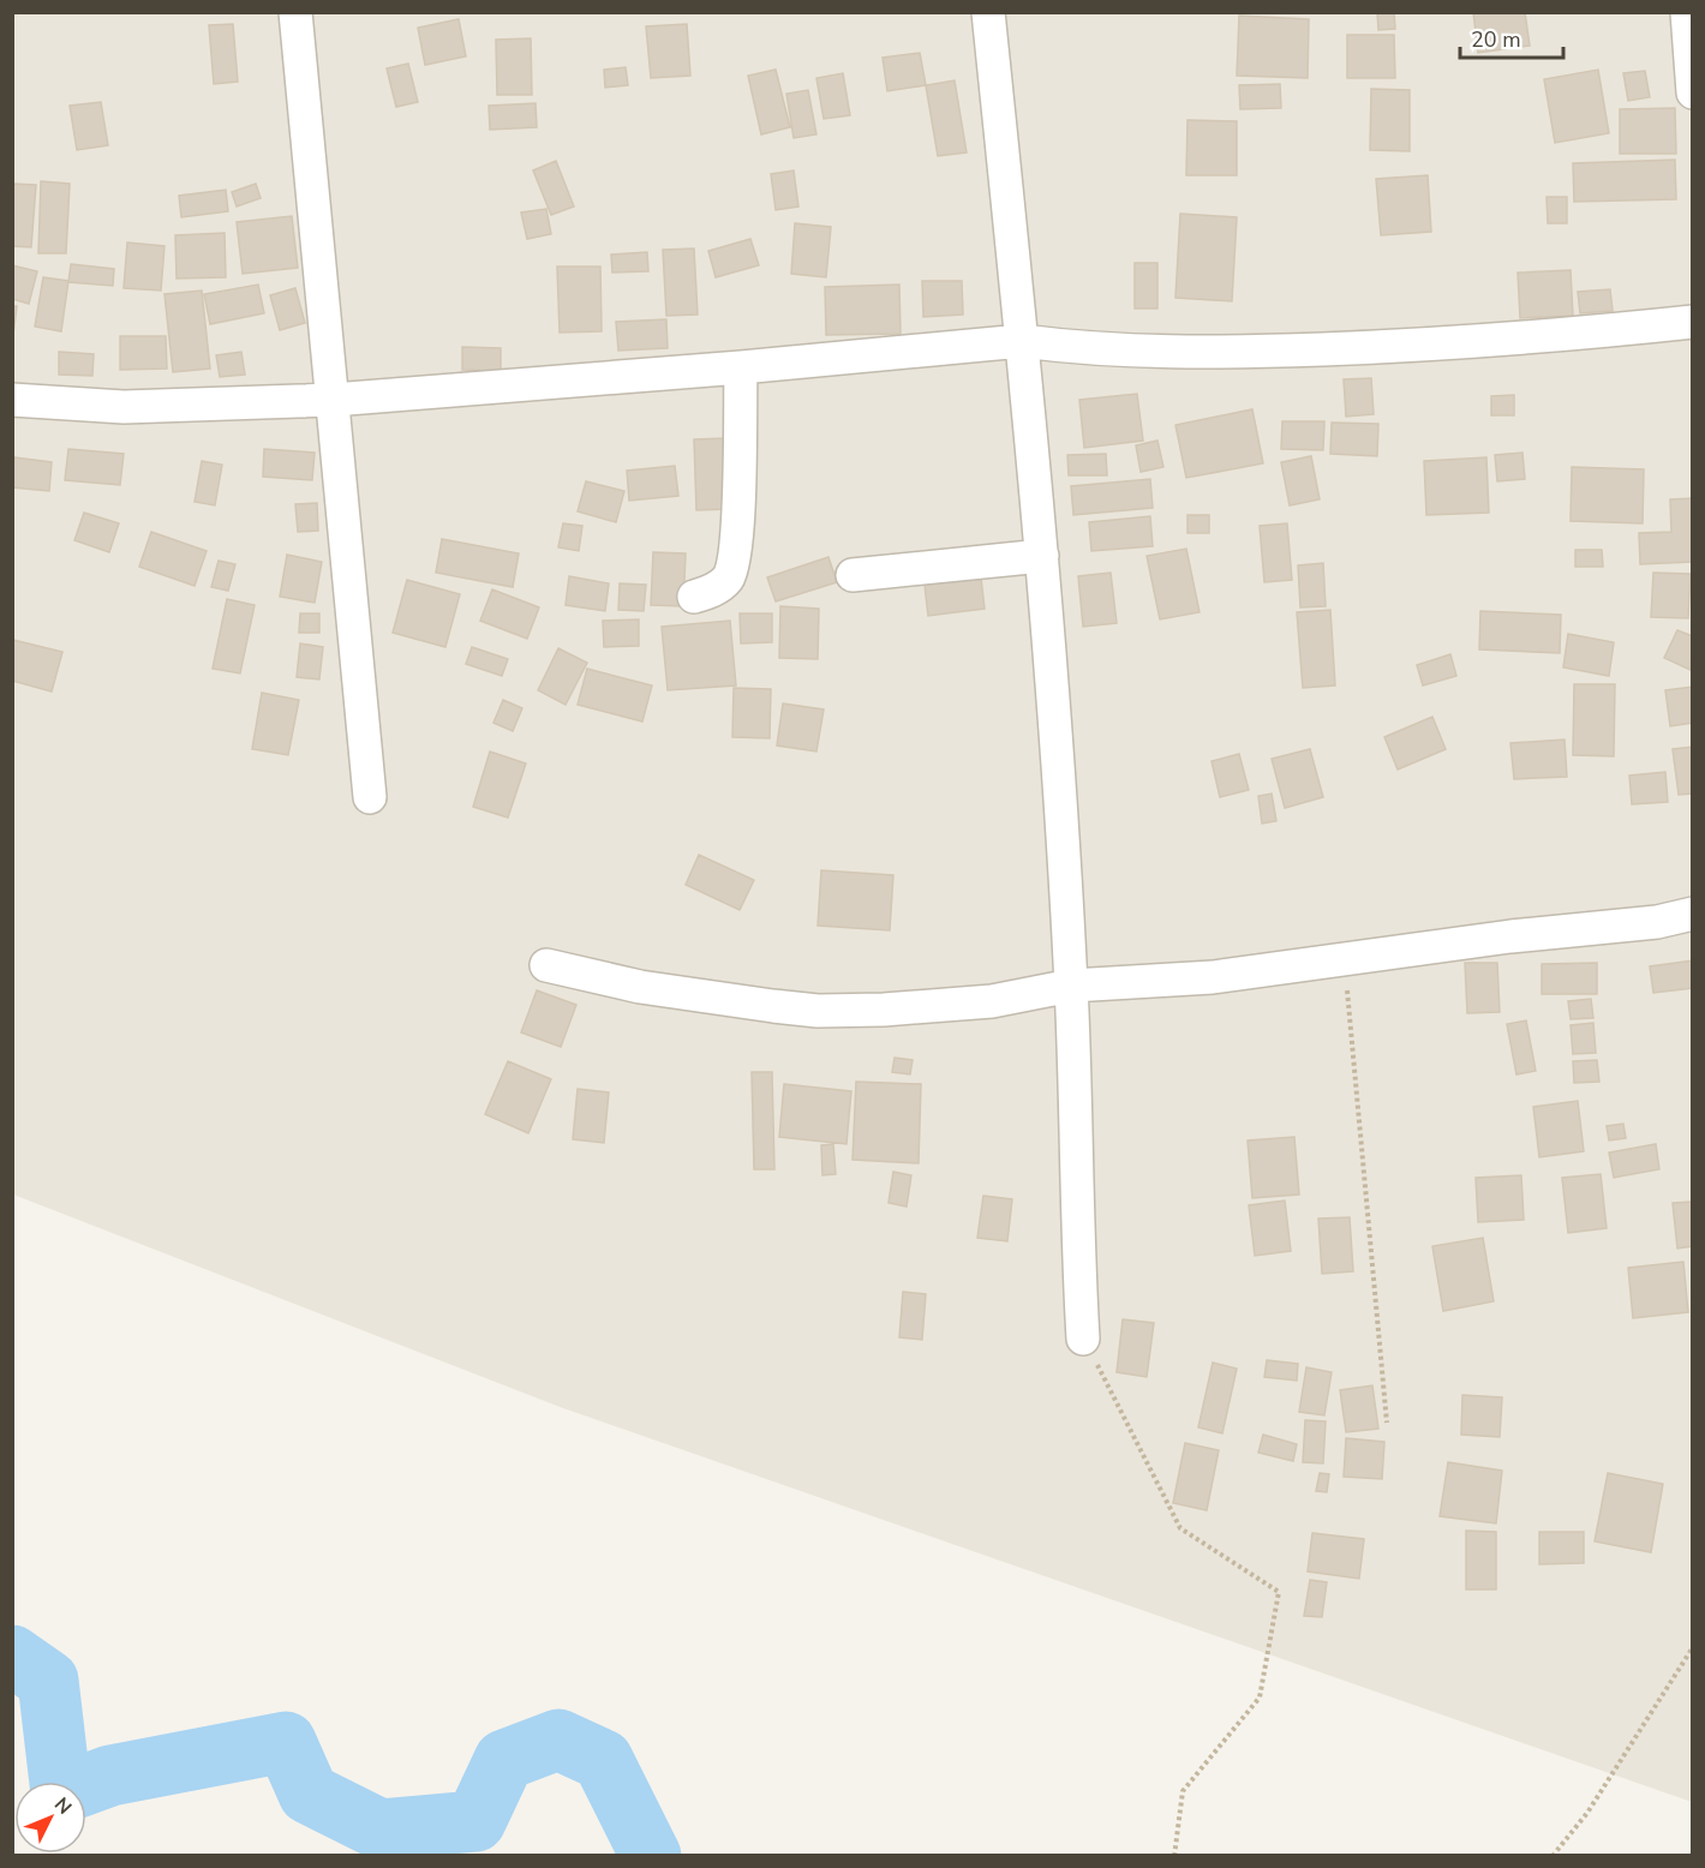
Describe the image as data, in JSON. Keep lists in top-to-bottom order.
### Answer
{
  "scale_bar": "20 m",
  "north": "top right"
}
